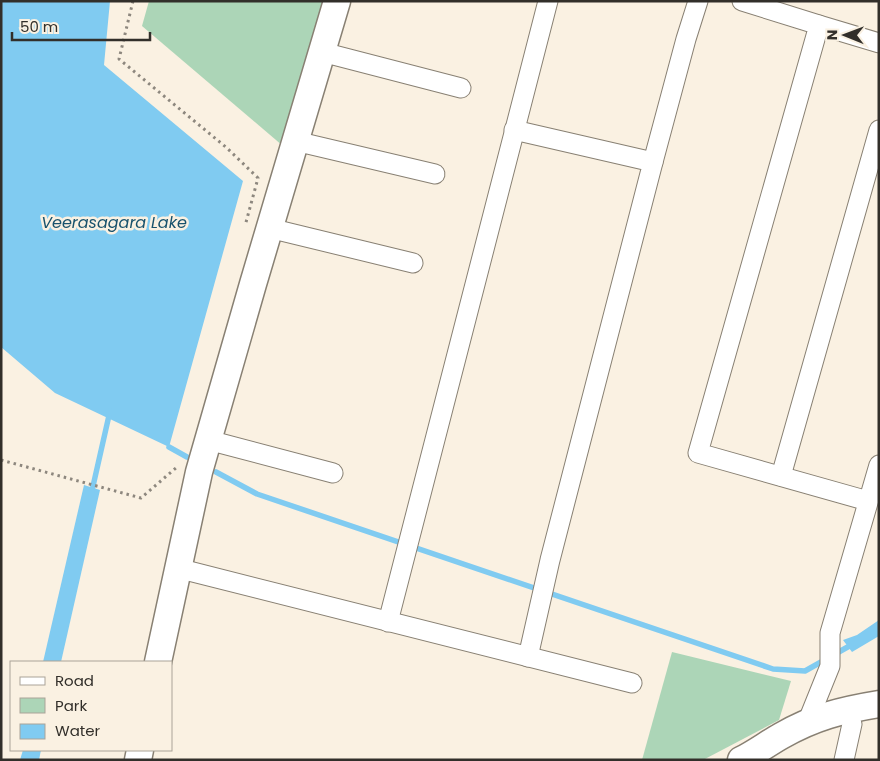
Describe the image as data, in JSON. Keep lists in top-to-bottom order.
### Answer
{
  "water": ["Veerasagara Lake"],
  "legend": ["Road", "Park", "Water"],
  "scale_bar": "50 m",
  "north": "left"
}
